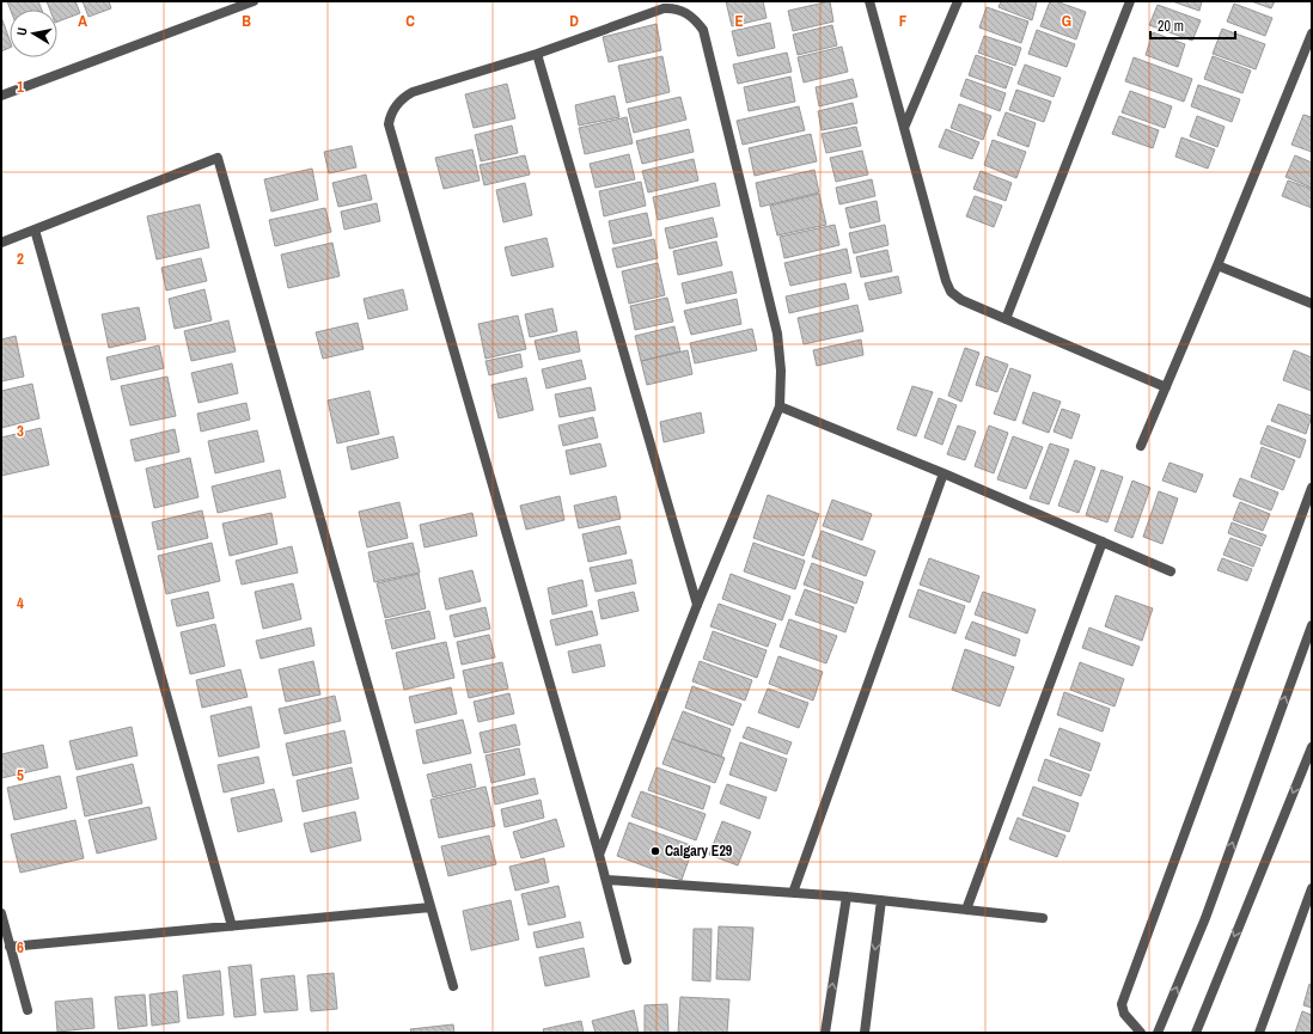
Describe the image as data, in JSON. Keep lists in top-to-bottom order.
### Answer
{
  "places": ["Calgary E29"],
  "scale_bar": "20 m",
  "north": "left",
  "grid": {
    "columns": [
      "A",
      "B",
      "C",
      "D",
      "E",
      "F",
      "G"
    ],
    "rows": [
      "1",
      "2",
      "3",
      "4",
      "5",
      "6"
    ]
  }
}
